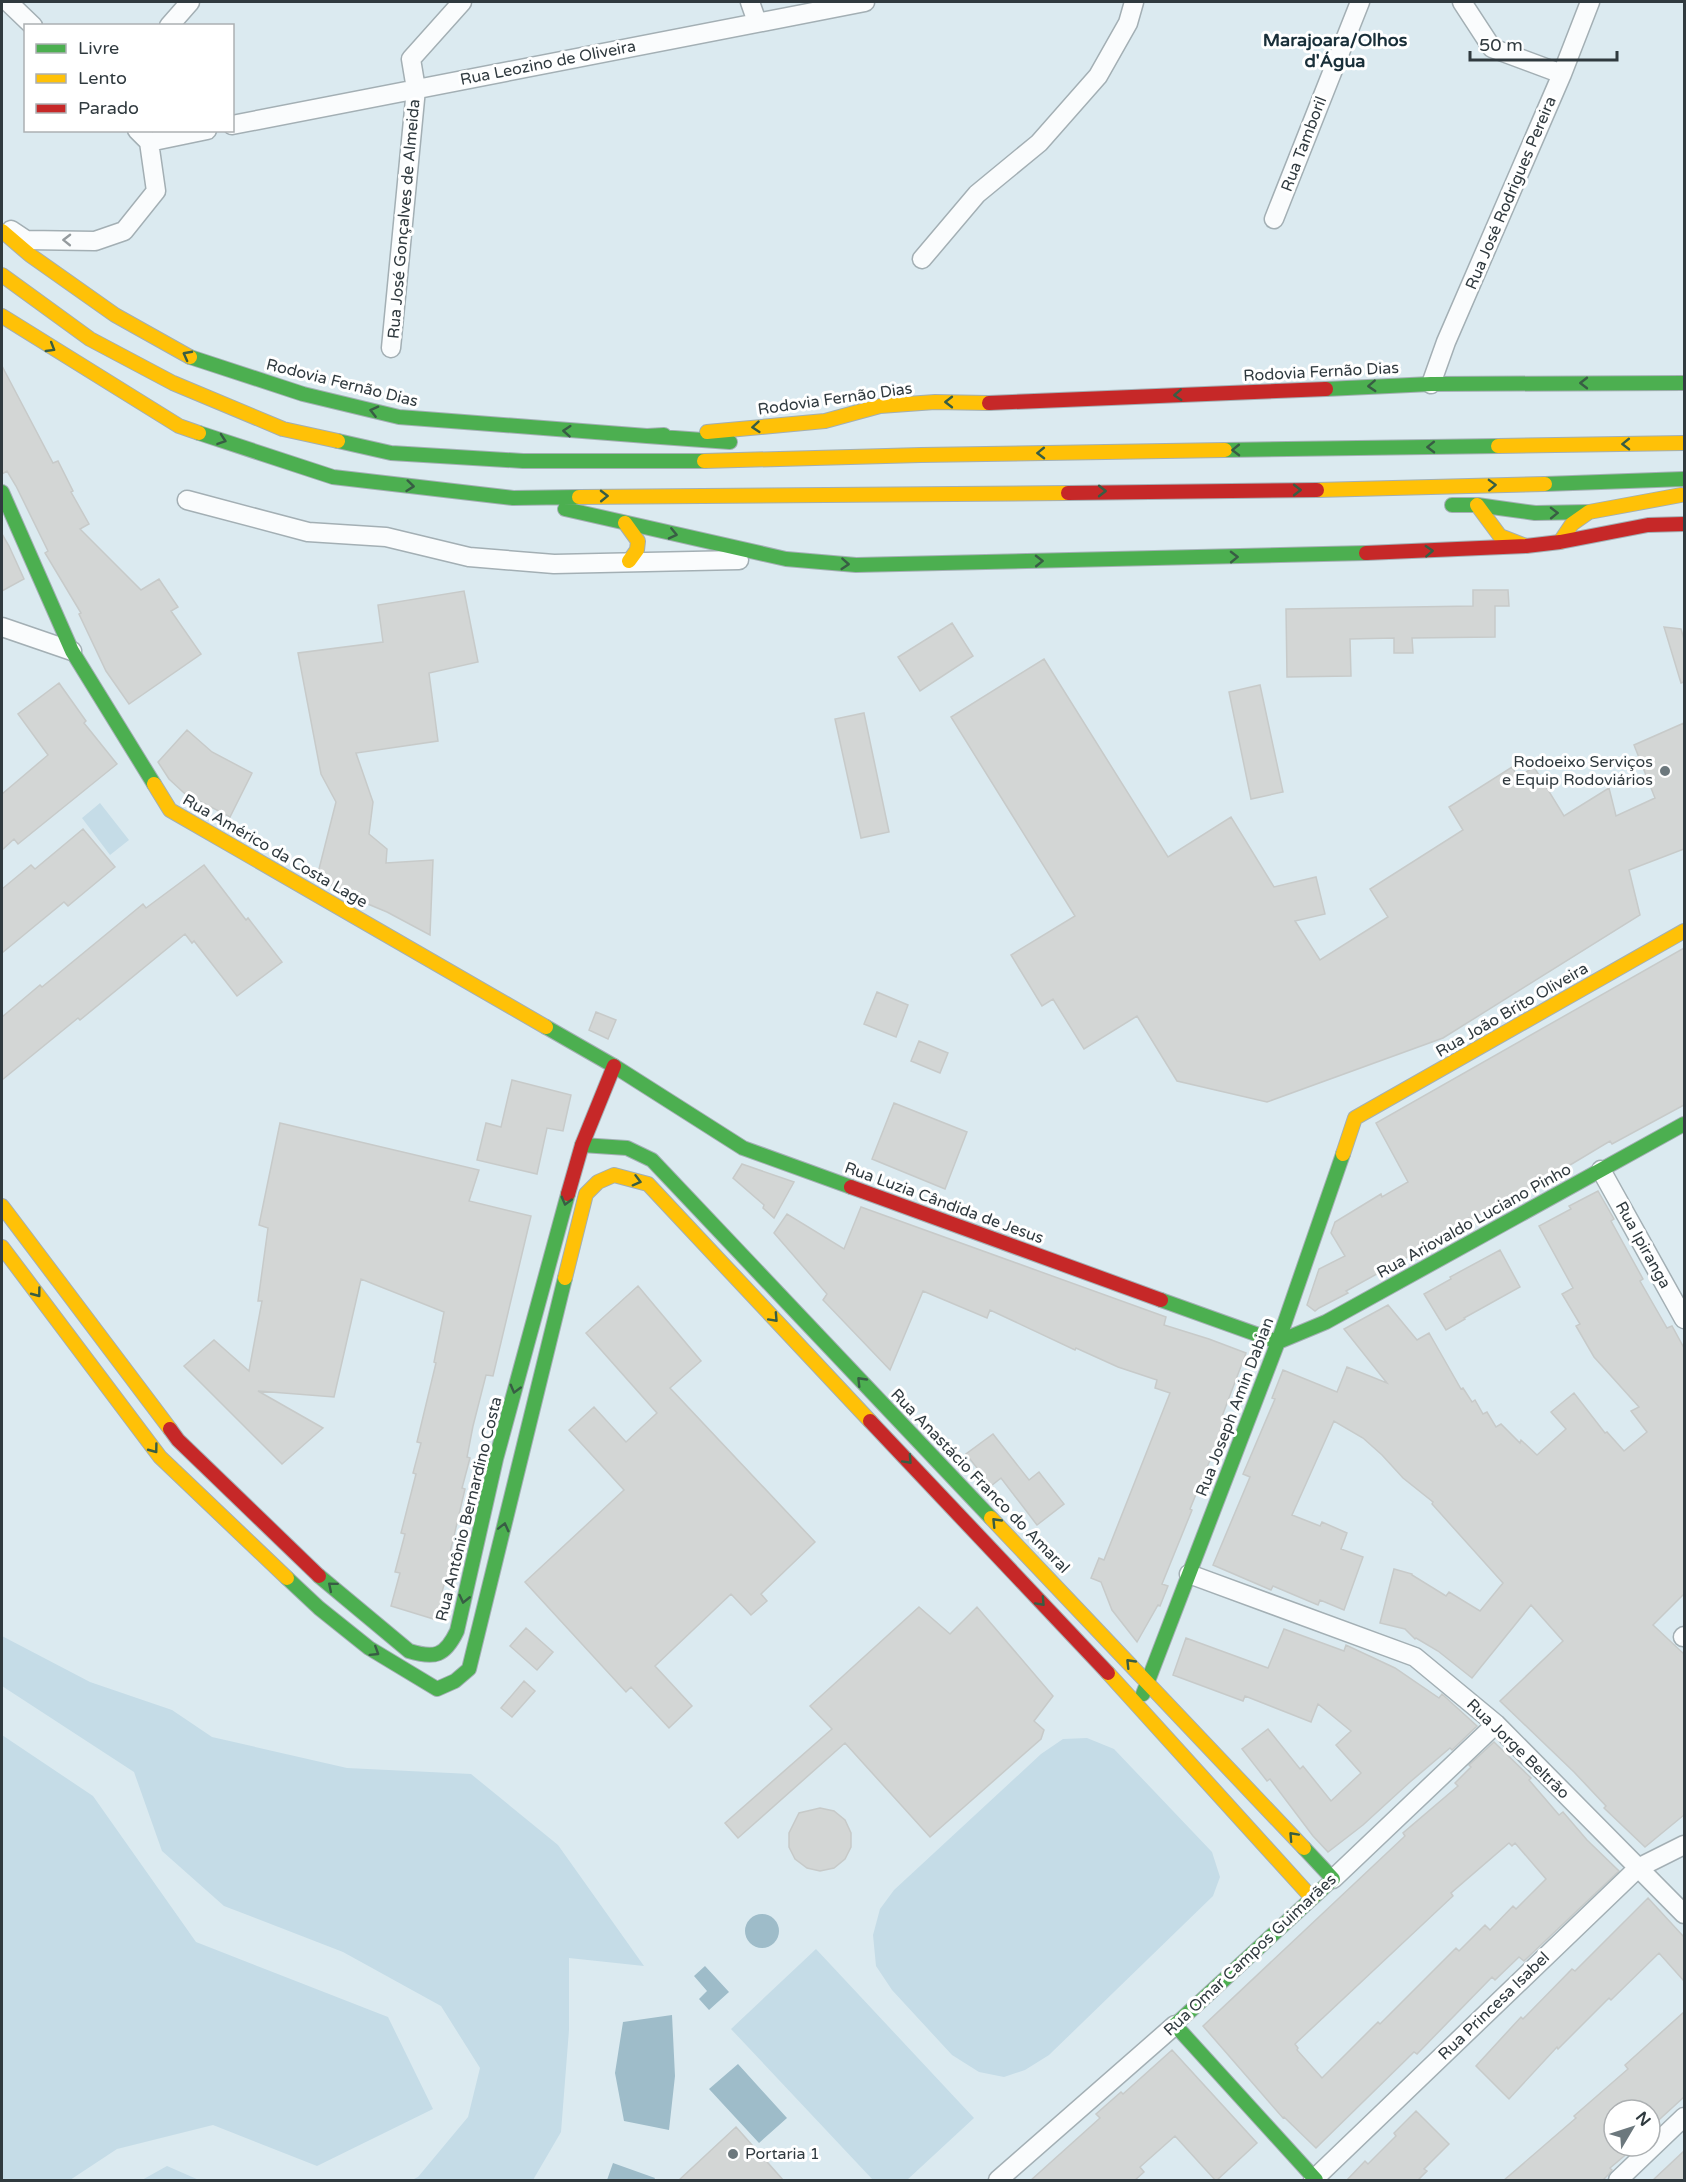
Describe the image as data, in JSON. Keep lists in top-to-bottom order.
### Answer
{
  "streets": {
    "main road": [
      "Rodovia Fernão Dias",
      "Rua Américo da Costa Lage",
      "Rua João Brito Oliveira",
      "Rua Luzia Cândida de Jesus",
      "Rua Ariovaldo Luciano Pinho",
      "Rua Joseph Amin Dabian",
      "Rua Anastácio Franco do Amaral",
      "Rua Antônio Bernardino Costa",
      "Rua Omar Campos Guimarães"
    ],
    "street": [
      "Rua Leozino de Oliveira",
      "Rua Tamboril",
      "Rua José Rodrigues Pereira",
      "Rua José Gonçalves de Almeida",
      "Rua Ipiranga",
      "Rua Jorge Beltrão",
      "Rua Princesa Isabel"
    ]
  },
  "crossings": [
    ["Rua Leozino de Oliveira", "Rua José Gonçalves de Almeida"],
    ["Rua José Rodrigues Pereira", "Rodovia Fernão Dias"],
    ["Rua Américo da Costa Lage", "Rua Luzia Cândida de Jesus"],
    ["Rua Américo da Costa Lage", "Rua Antônio Bernardino Costa"],
    ["Rua João Brito Oliveira", "Rua Joseph Amin Dabian"],
    ["Rua Luzia Cândida de Jesus", "Rua Ariovaldo Luciano Pinho"],
    ["Rua Luzia Cândida de Jesus", "Rua Joseph Amin Dabian"],
    ["Rua Luzia Cândida de Jesus", "Rua Antônio Bernardino Costa"],
    ["Rua Ariovaldo Luciano Pinho", "Rua Ipiranga"],
    ["Rua Ariovaldo Luciano Pinho", "Rua Joseph Amin Dabian"],
    ["Rua Joseph Amin Dabian", "Rua Anastácio Franco do Amaral"],
    ["Rua Joseph Amin Dabian", "Rua Jorge Beltrão"],
    ["Rua Anastácio Franco do Amaral", "Rua Antônio Bernardino Costa"],
    ["Rua Anastácio Franco do Amaral", "Rua Omar Campos Guimarães"],
    ["Rua Jorge Beltrão", "Rua Omar Campos Guimarães"],
    ["Rua Jorge Beltrão", "Rua Princesa Isabel"]
  ],
  "one_way": ["Rua Anastácio Franco do Amaral"],
  "districts": ["Marajoara/Olhos d'Água"],
  "places": ["Rodoeixo Serviços e Equip Rodoviários", "Portaria 1"],
  "legend": ["Livre", "Lento", "Parado"],
  "scale_bar": "50 m",
  "north": "top right"
}
